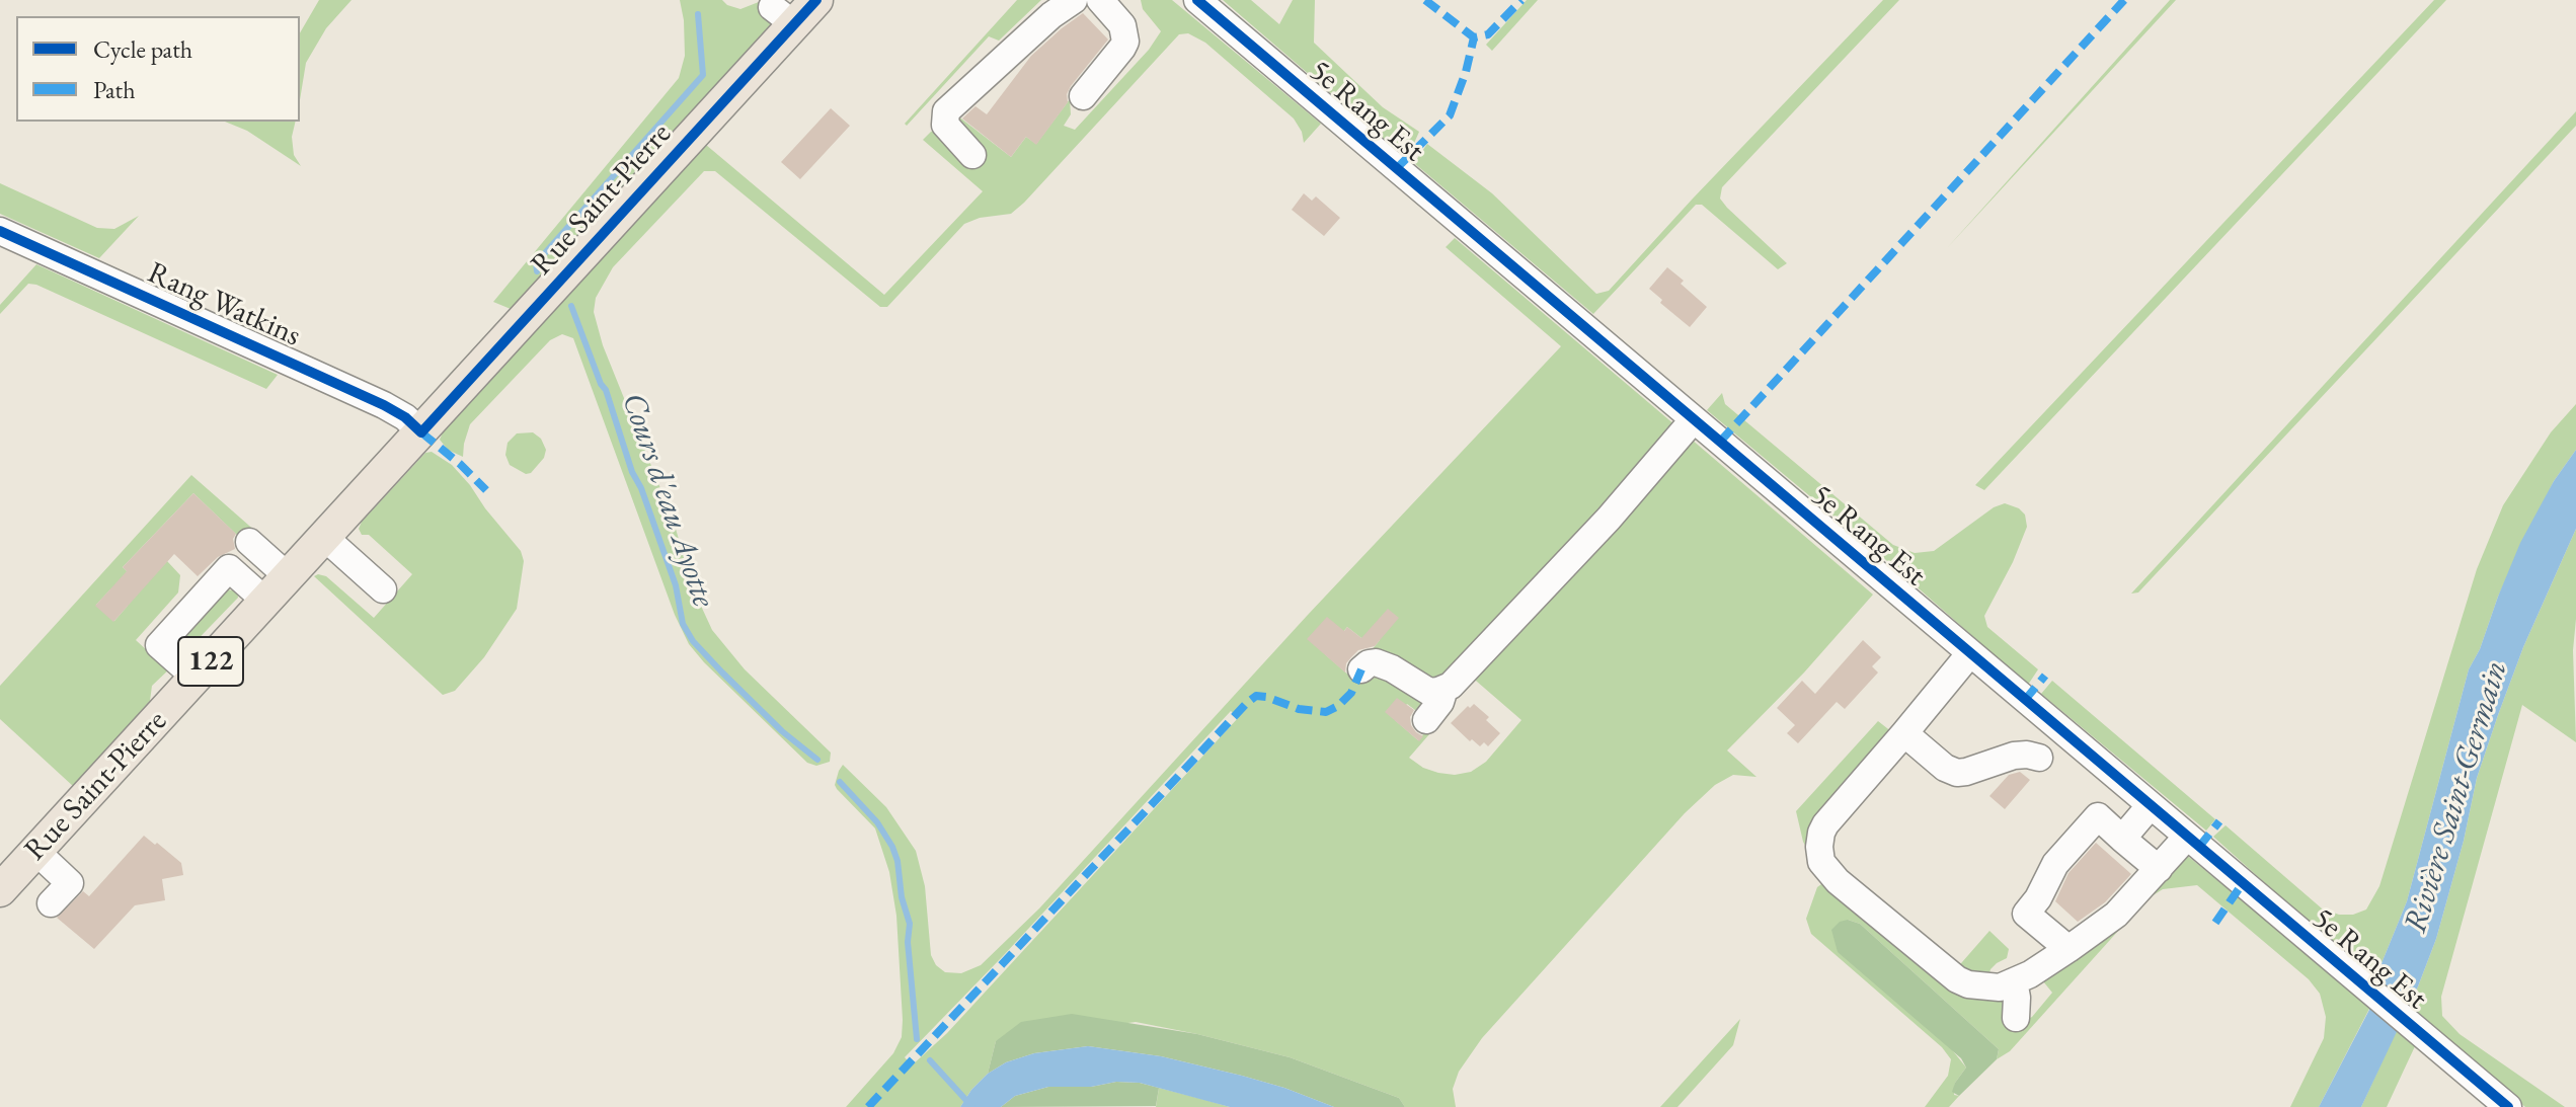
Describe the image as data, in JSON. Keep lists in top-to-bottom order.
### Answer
{
  "streets": {
    "main road": ["Rue Saint-Pierre", "122"],
    "street": ["5e Rang Est", "Rang Watkins"]
  },
  "crossings": [
    ["Rue Saint-Pierre", "Rang Watkins"]
  ],
  "water": ["Cours d'eau Ayotte", "Rivière Saint-Germain"],
  "legend": ["Cycle path", "Path"]
}
